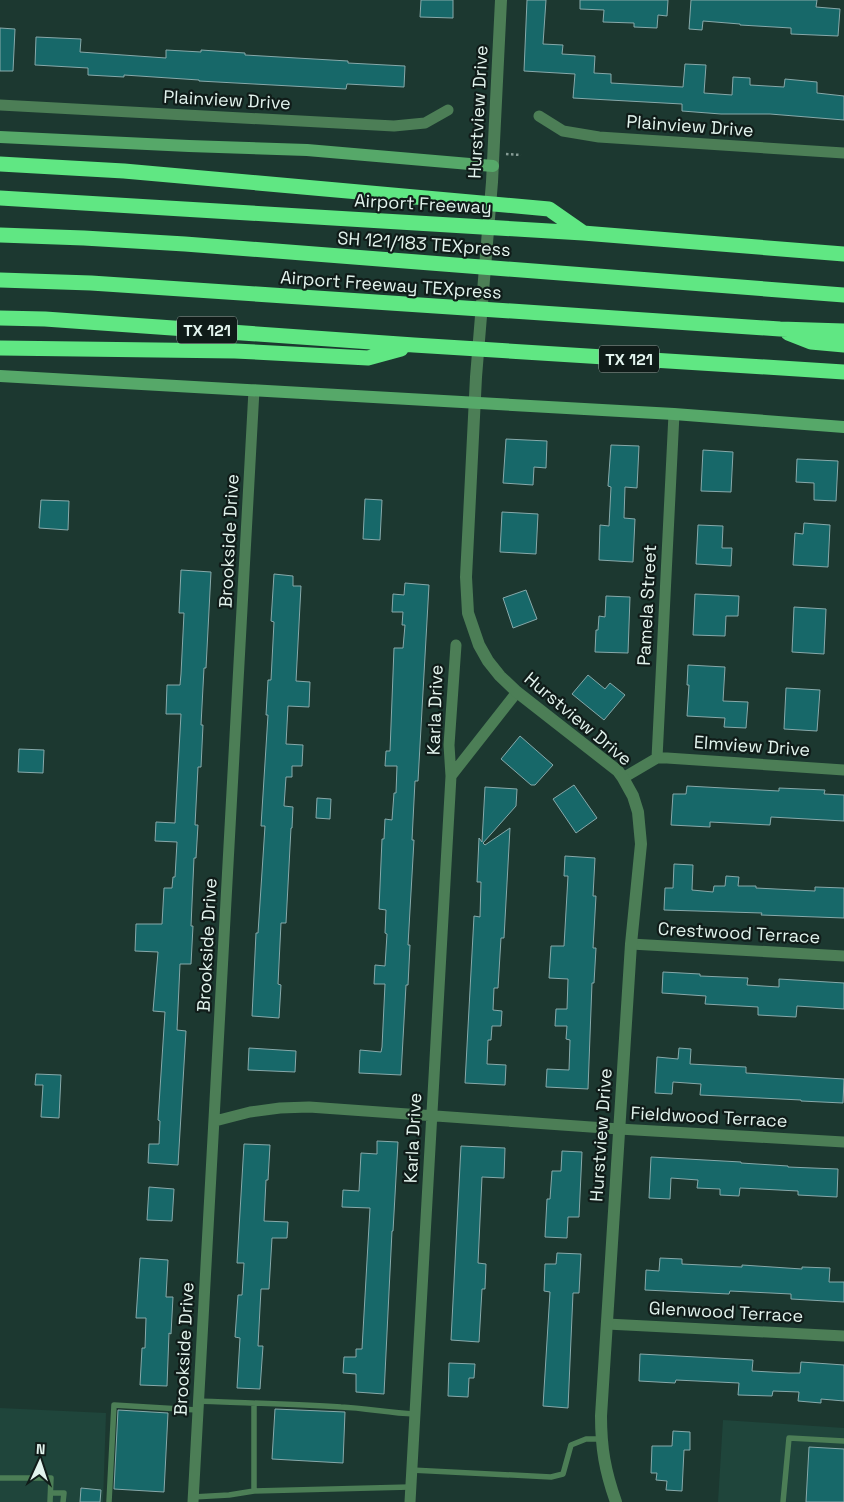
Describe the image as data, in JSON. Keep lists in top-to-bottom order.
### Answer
{
  "streets": {
    "highway": [
      "Airport Freeway",
      "SH 121/183 TEXpress",
      "Airport Freeway TEXpress",
      "TX 121"
    ],
    "street": [
      "Plainview Drive",
      "Hurstview Drive",
      "Brookside Drive",
      "Pamela Street",
      "Karla Drive",
      "Elmview Drive",
      "Crestwood Terrace",
      "Fieldwood Terrace",
      "Glenwood Terrace"
    ]
  },
  "crossings": [
    ["Hurstview Drive", "Karla Drive"],
    ["Hurstview Drive", "Crestwood Terrace"],
    ["Hurstview Drive", "Fieldwood Terrace"],
    ["Hurstview Drive", "Glenwood Terrace"],
    ["Brookside Drive", "Fieldwood Terrace"],
    ["Pamela Street", "Elmview Drive"],
    ["Karla Drive", "Fieldwood Terrace"]
  ],
  "north": "top"
}
